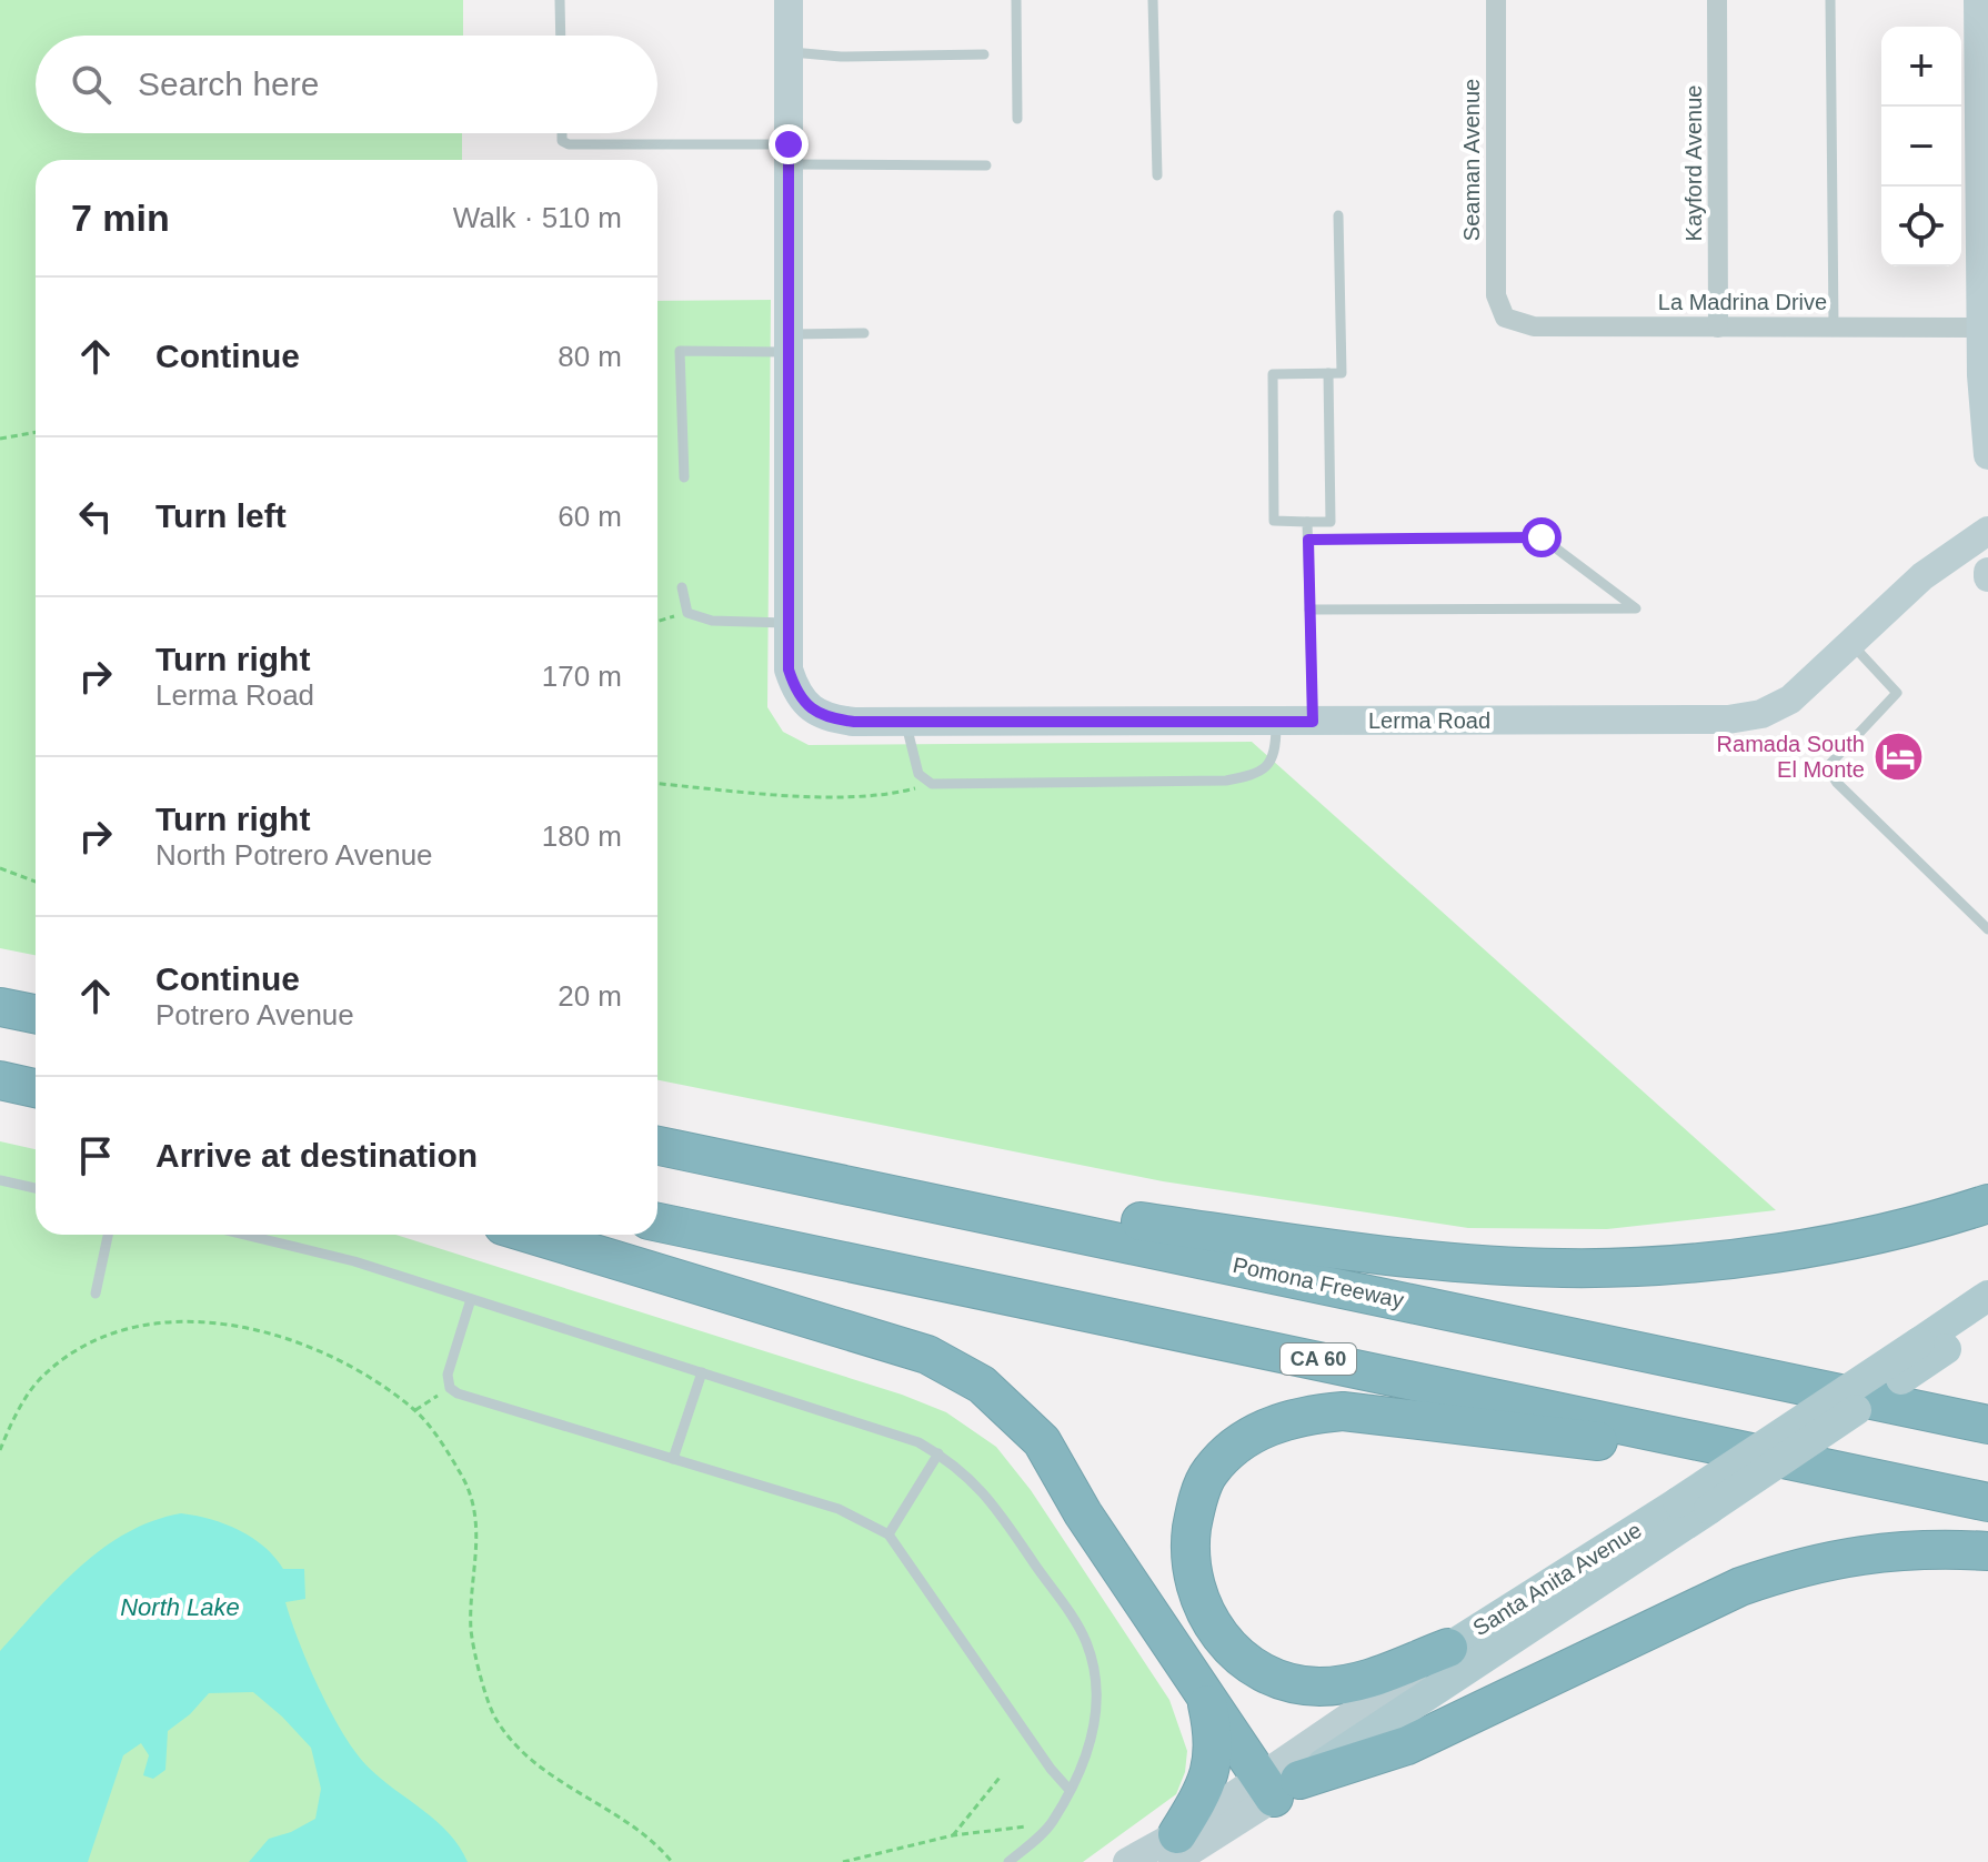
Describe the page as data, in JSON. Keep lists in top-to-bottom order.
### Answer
{
  "streets": {
    "highway": ["Pomona Freeway", "CA 60"],
    "main road": ["Santa Anita Avenue"],
    "street": [
      "Seaman Avenue",
      "Kayford Avenue",
      "La Madrina Drive",
      "Lerma Road"
    ]
  },
  "crossings": [
    ["Seaman Avenue", "La Madrina Drive"],
    ["Kayford Avenue", "La Madrina Drive"]
  ],
  "water": ["North Lake"],
  "places": {
    "hotel": ["Ramada South El Monte"]
  },
  "page": {
    "map_buttons": ["+", "−"],
    "search": "Search here",
    "heading": ["7 min", "Walk · 510 m"],
    "list": [
      ["Continue", "80 m"],
      ["Turn left", "60 m"],
      ["Turn right", "Lerma Road", "170 m"],
      ["Turn right", "North Potrero Avenue", "180 m"],
      ["Continue", "Potrero Avenue", "20 m"],
      "Arrive at destination"
    ]
  }
}
